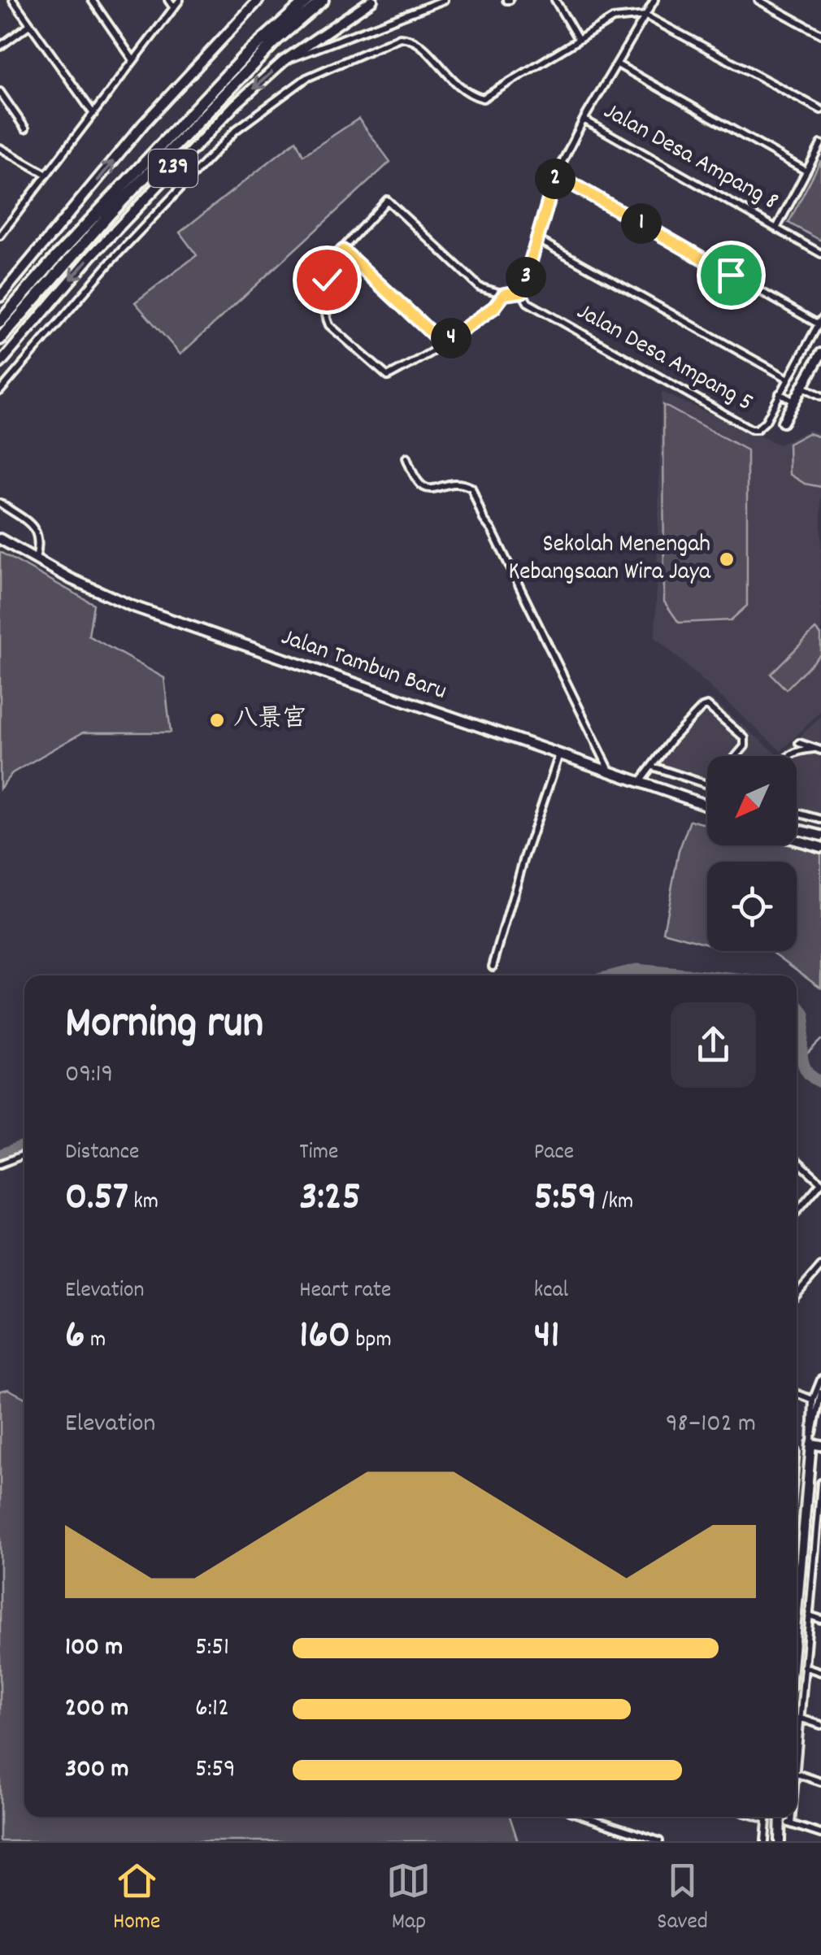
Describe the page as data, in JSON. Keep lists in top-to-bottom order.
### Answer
{
  "streets": {
    "main road": ["239", "Jalan Tambun Baru"],
    "street": ["Jalan Desa Ampang 8", "Jalan Desa Ampang 5"]
  },
  "places": ["Sekolah Menengah Kebangsaan Wira Jaya", "八景宫"],
  "north": "bottom left",
  "page": {
    "pins": [
      "2",
      "1",
      "3",
      "4"
    ],
    "heading": ["Morning run", "09:19"],
    "stats": [
      ["Distance", "0.57 km"],
      ["Time", "3:25"],
      ["Pace", "5:59 /km"],
      ["Elevation", "6 m"],
      ["Heart rate", "160 bpm"],
      ["kcal", "41"]
    ],
    "chart": ["Elevation", "98–102 m"],
    "list": [
      {
        "name": "100 m",
        "note": "5:51"
      },
      {
        "name": "200 m",
        "note": "6:12"
      },
      {
        "name": "300 m",
        "note": "5:59"
      }
    ],
    "tabs": ["Home", "Map", "Saved"]
  }
}
